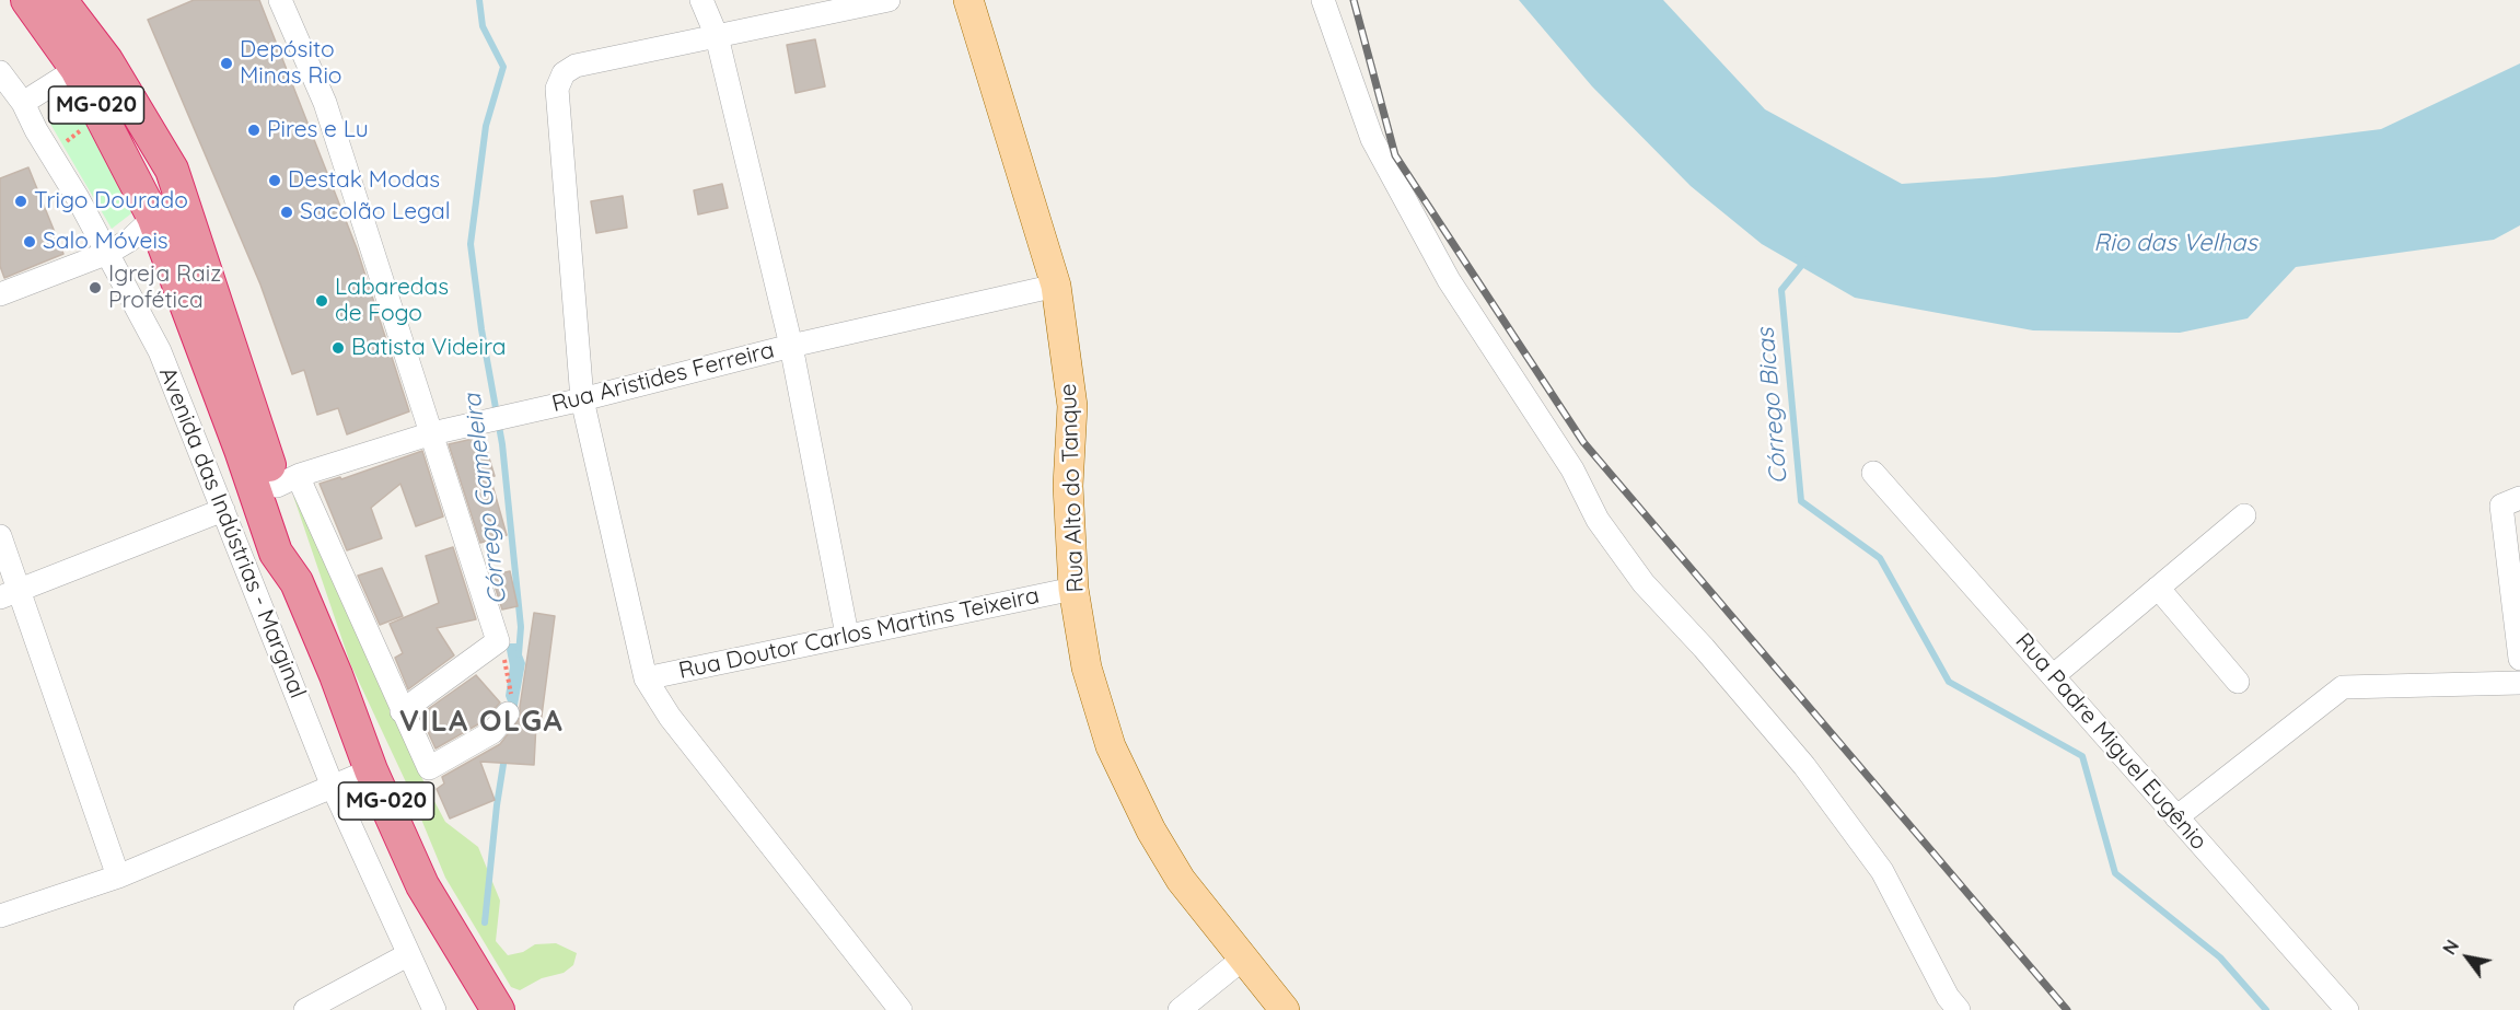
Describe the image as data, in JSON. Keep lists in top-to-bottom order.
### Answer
{
  "streets": {
    "highway": ["MG-020"],
    "main road": ["Rua Alto do Tanque"],
    "street": [
      "Rua Aristides Ferreira",
      "Avenida das Indústrias - Marginal",
      "Rua Doutor Carlos Martins Teixeira",
      "Rua Padre Miguel Eugênio"
    ]
  },
  "crossings": [
    ["MG-020", "Rua Aristides Ferreira"],
    ["Rua Aristides Ferreira", "Rua Alto do Tanque"],
    ["Rua Alto do Tanque", "Rua Doutor Carlos Martins Teixeira"]
  ],
  "districts": ["VILA OLGA"],
  "water": ["Rio das Velhas", "Córrego Bicas", "Córrego Gameleira"],
  "places": [
    "Depósito Minas Rio",
    "Pires e Lu",
    "Destak Modas",
    "Trigo Dourado",
    "Sacolão Legal",
    "Salo Móveis",
    "Igreja Raiz Profética",
    "Labaredas de Fogo",
    "Batista Videira"
  ],
  "north": "top left"
}
